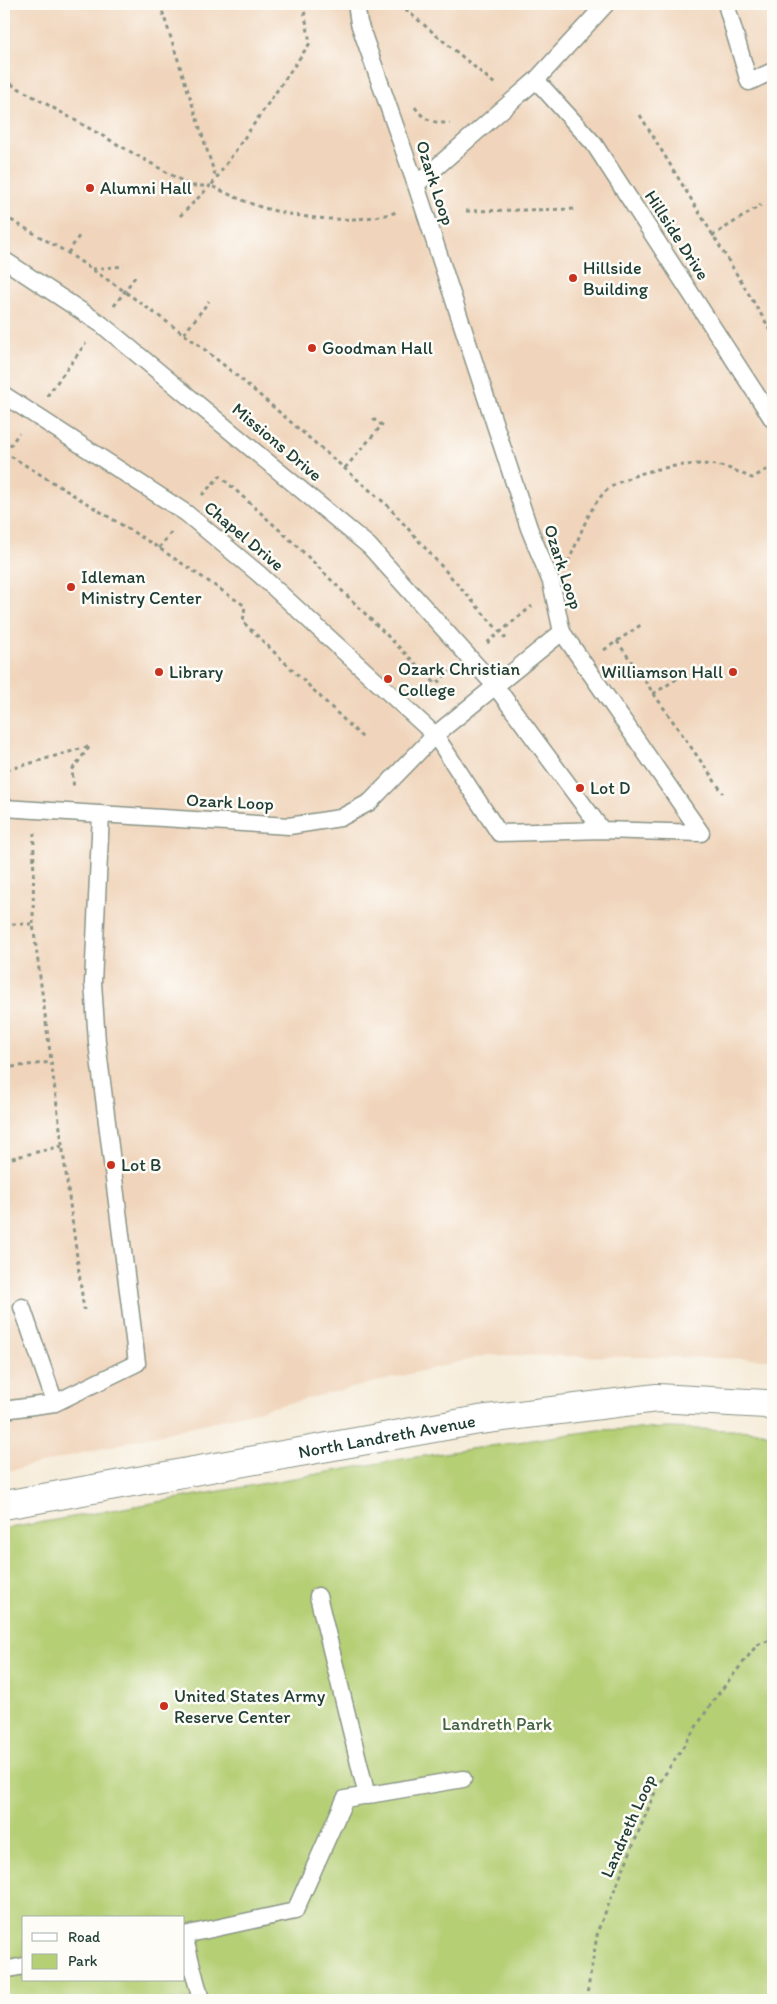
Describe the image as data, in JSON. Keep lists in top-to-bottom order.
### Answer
{
  "streets": {
    "street": ["North Landreth Avenue"],
    "lane": [
      "Ozark Loop",
      "Hillside Drive",
      "Missions Drive",
      "Chapel Drive"
    ],
    "path": ["Landreth Loop"]
  },
  "crossings": [
    ["Ozark Loop", "Missions Drive"],
    ["Ozark Loop", "Chapel Drive"],
    ["Missions Drive", "Chapel Drive"]
  ],
  "parks": ["Landreth Park"],
  "places": [
    "Alumni Hall",
    "Hillside Building",
    "Goodman Hall",
    "Idleman Ministry Center",
    "Library",
    "Williamson Hall",
    "Ozark Christian College",
    "Lot D",
    "Lot B",
    "United States Army Reserve Center"
  ],
  "legend": ["Road", "Park"]
}
